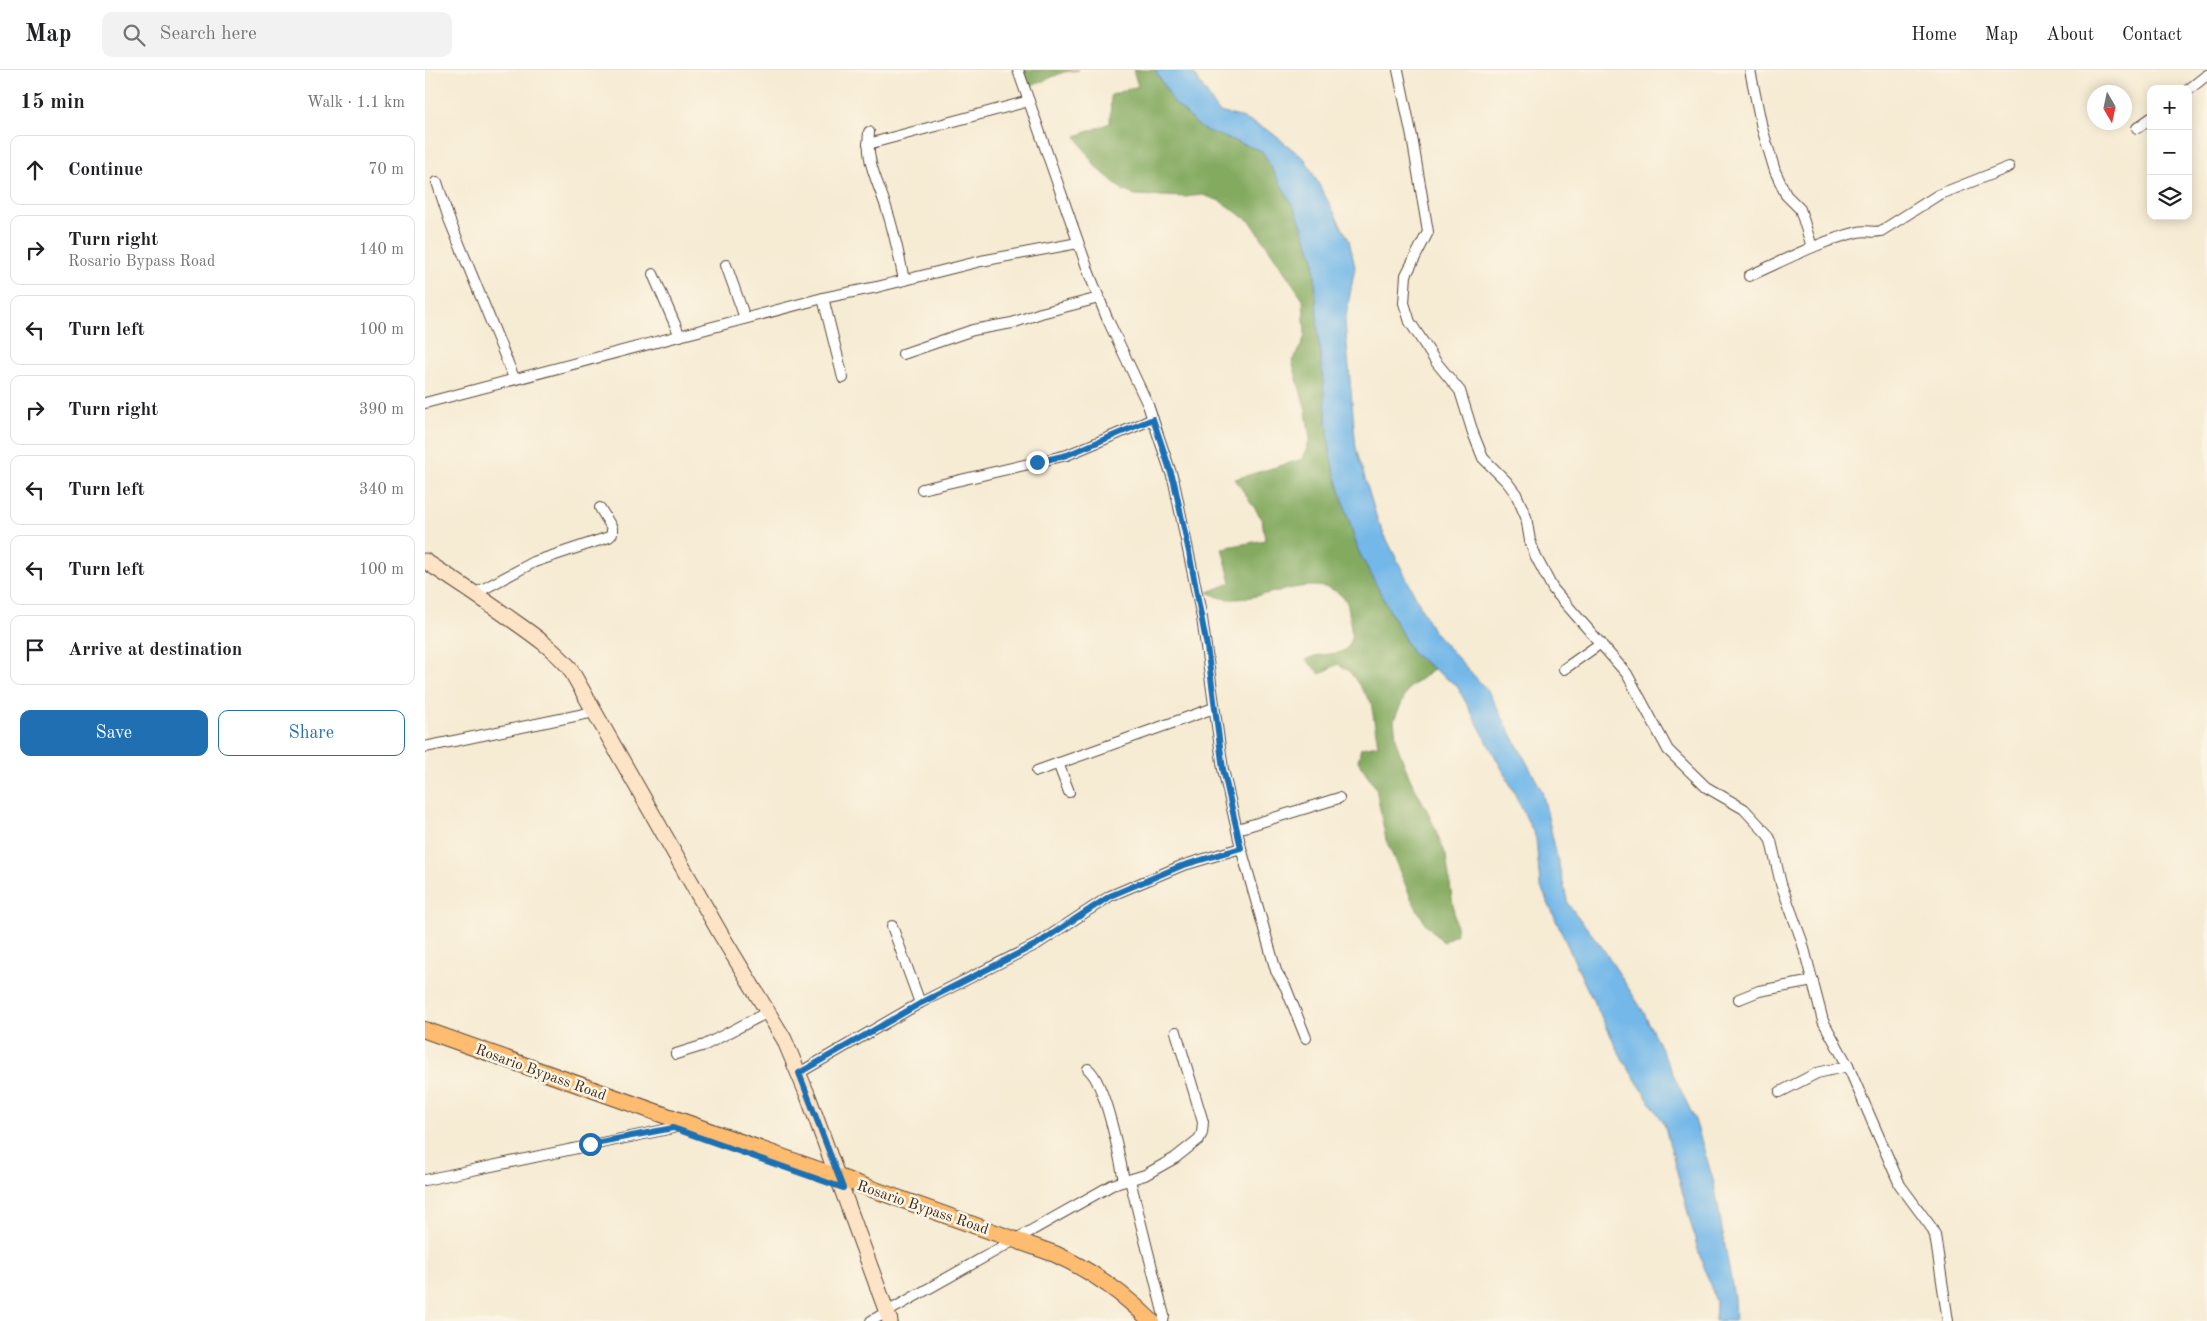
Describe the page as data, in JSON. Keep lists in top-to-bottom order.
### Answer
{
  "streets": {
    "main road": ["Rosario Bypass Road"]
  },
  "north": "bottom",
  "page": {
    "header": "Map",
    "search": "Search here",
    "nav": [
      "Home",
      "Map",
      "About",
      "Contact"
    ],
    "heading": ["15 min", "Walk · 1.1 km"],
    "map_buttons": ["+", "−"],
    "list": [
      ["Continue", "70 m"],
      ["Turn right", "Rosario Bypass Road", "140 m"],
      ["Turn left", "100 m"],
      ["Turn right", "390 m"],
      ["Turn left", "340 m"],
      ["Turn left", "100 m"],
      "Arrive at destination"
    ],
    "buttons": ["Save", "Share"]
  }
}
